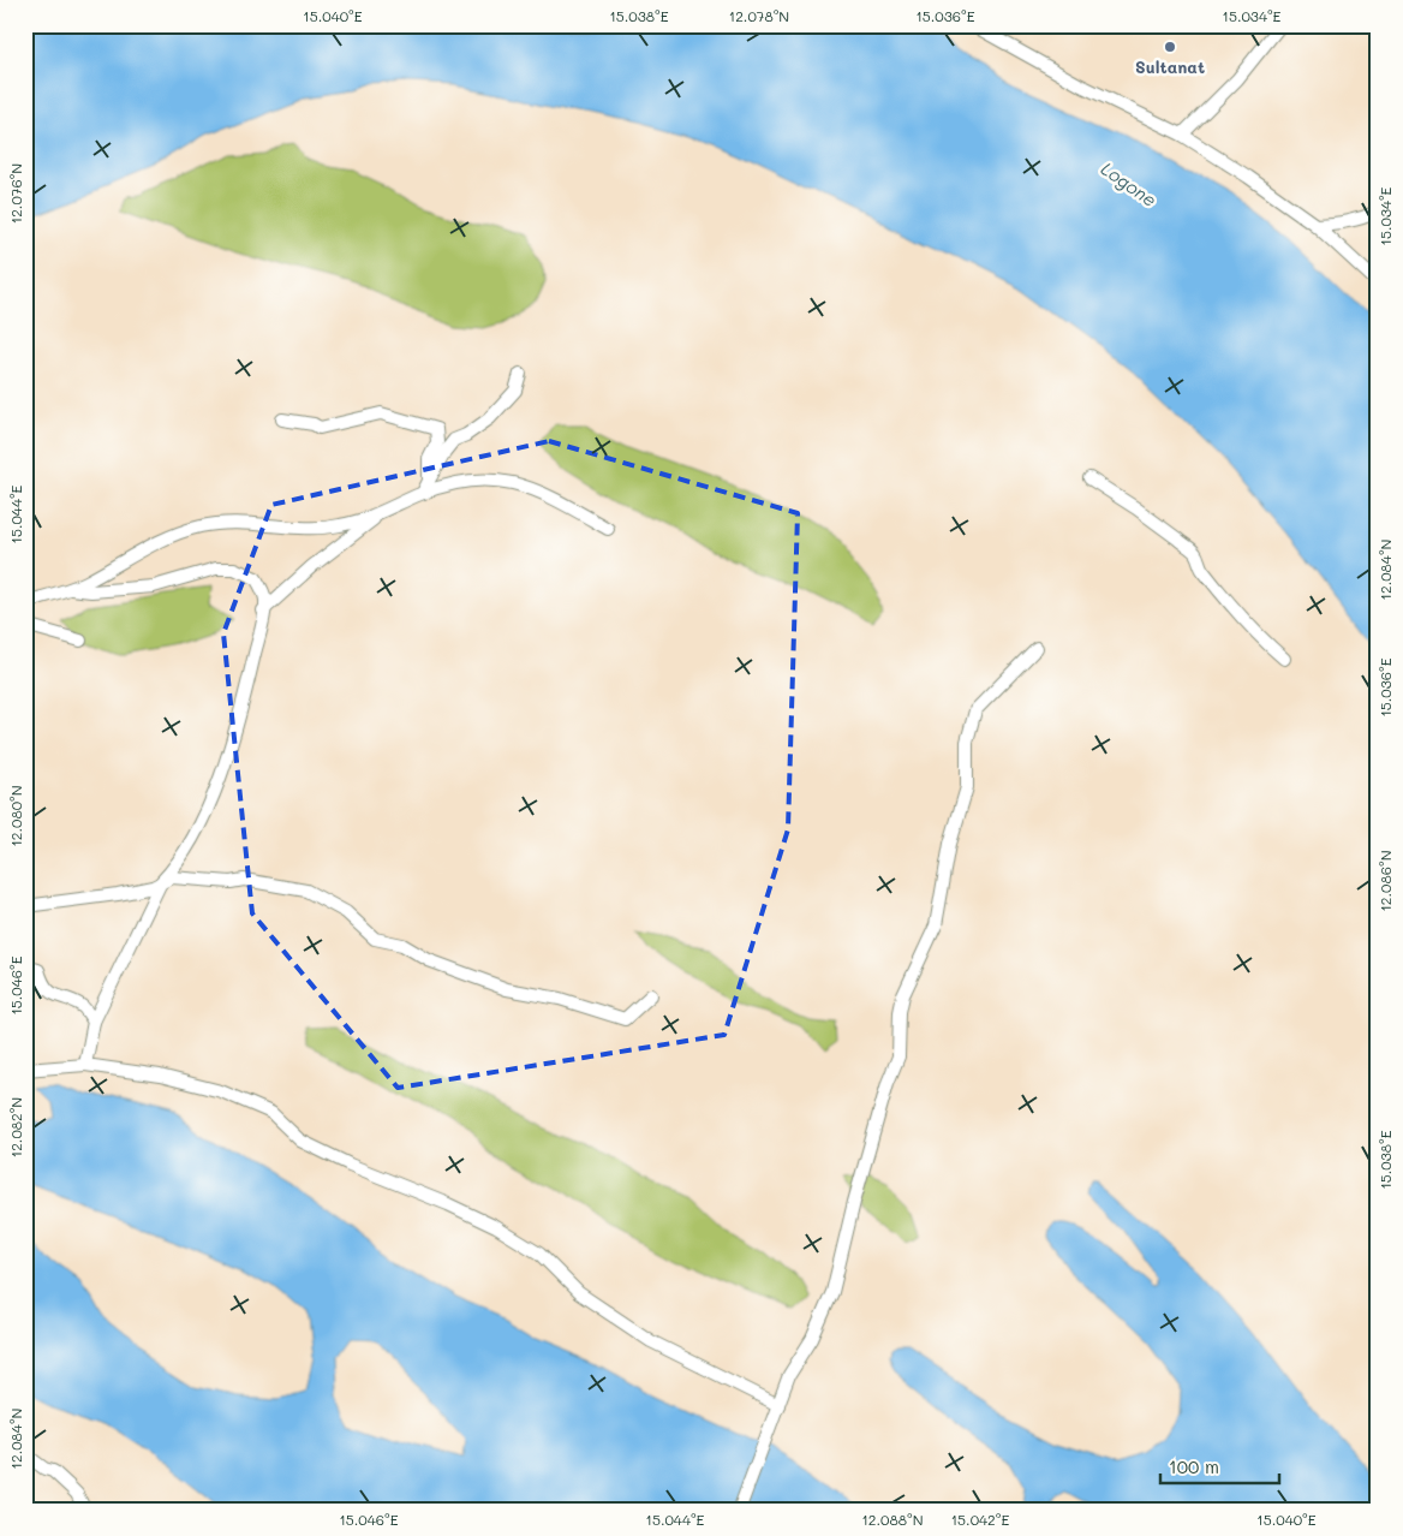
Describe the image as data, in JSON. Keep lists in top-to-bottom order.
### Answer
{
  "water": ["Logone"],
  "places": ["Sultanat"],
  "scale_bar": "100 m",
  "coordinates": [
    "15.040°E",
    "15.038°E",
    "12.078°N",
    "15.036°E",
    "15.034°E",
    "12.076°N",
    "15.044°E",
    "12.084°N",
    "12.080°N",
    "12.086°N",
    "15.046°E",
    "12.082°N",
    "12.088°N",
    "15.042°E"
  ]
}
